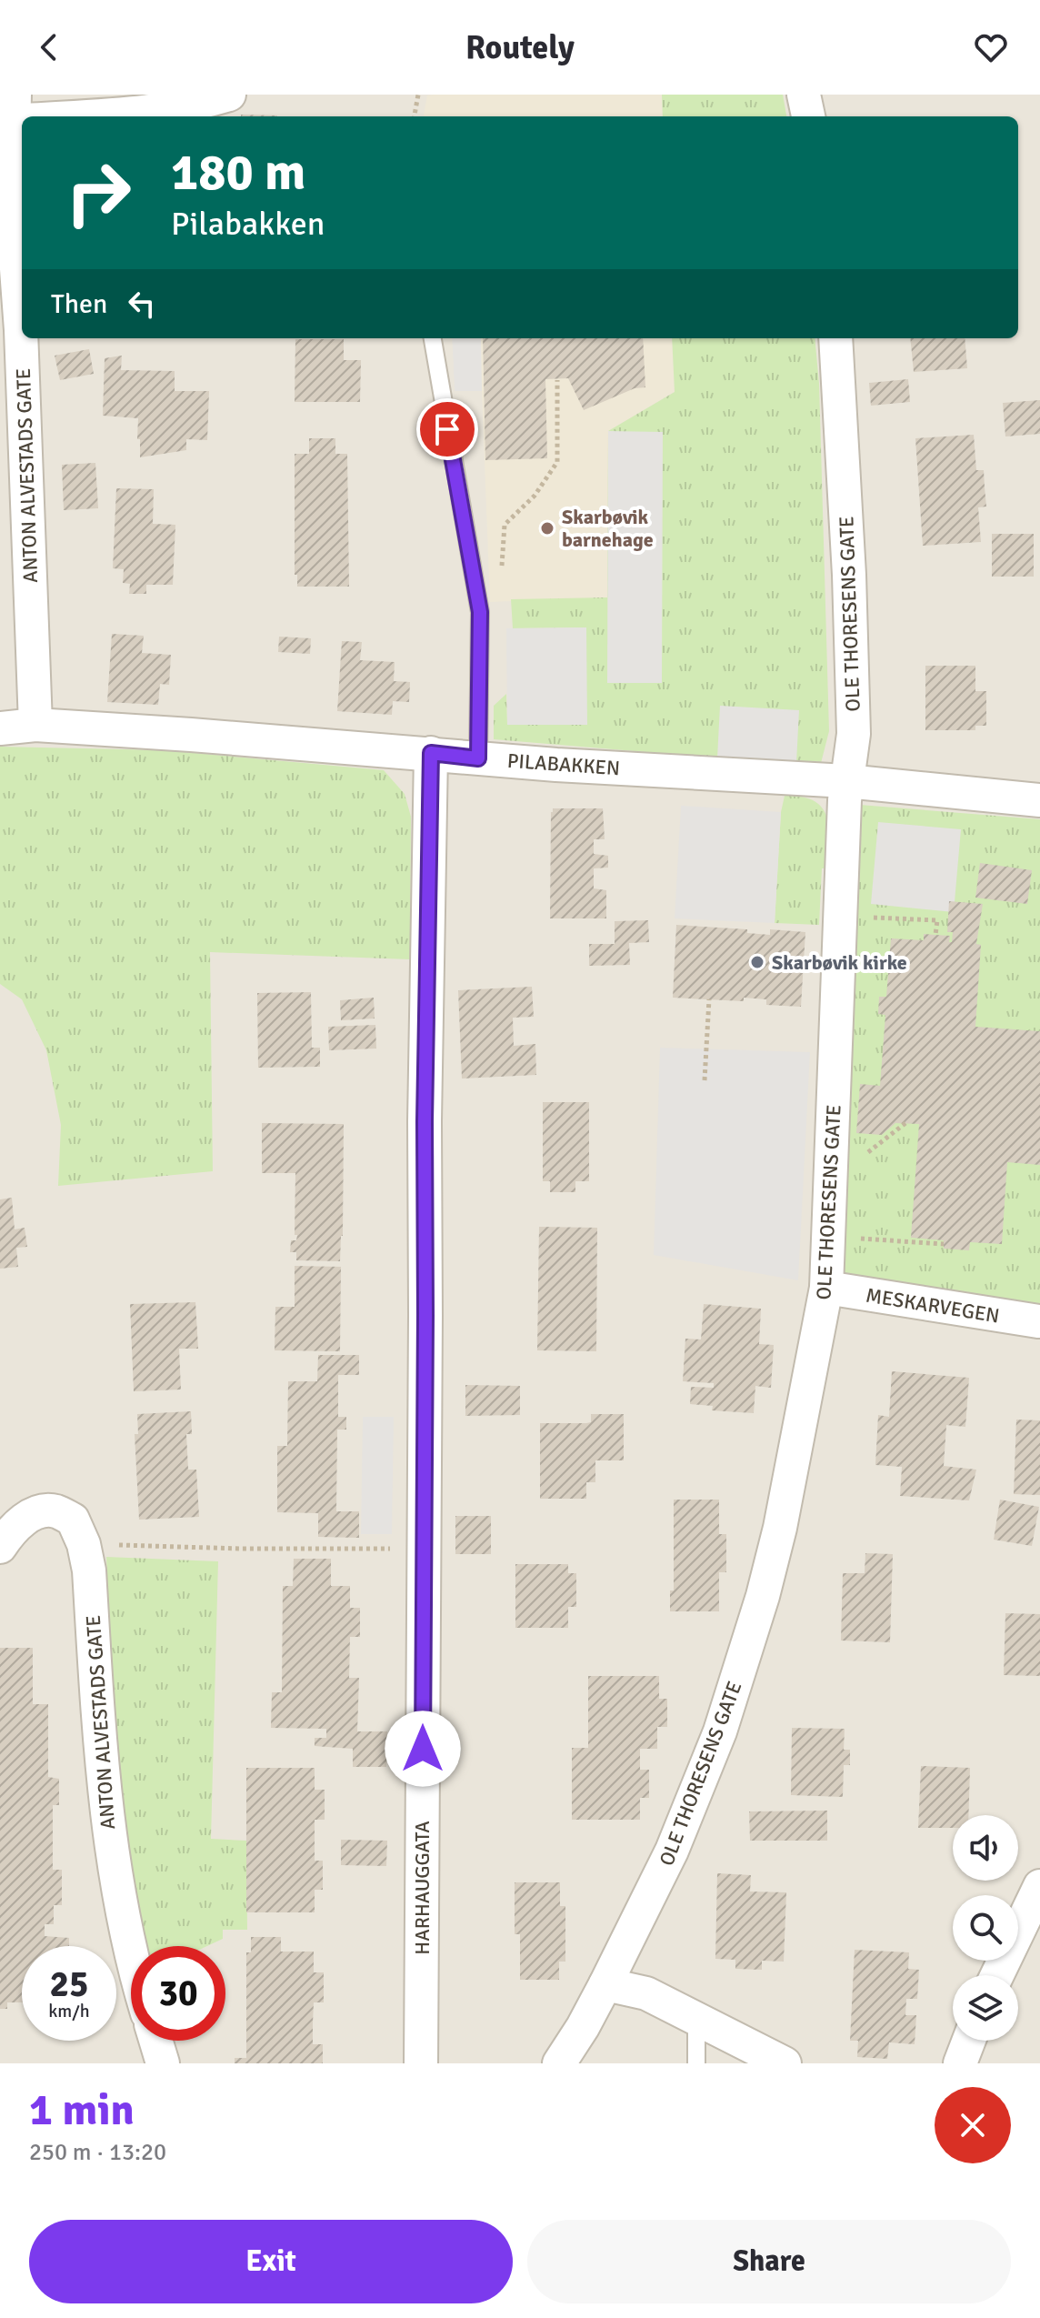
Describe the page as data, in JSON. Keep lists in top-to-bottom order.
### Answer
{
  "streets": {
    "street": [
      "ANTON ALVESTADS GATE",
      "OLE THORESENS GATE",
      "PILABAKKEN",
      "MESKARVEGEN",
      "HARHAUGGATA"
    ]
  },
  "crossings": [
    ["ANTON ALVESTADS GATE", "PILABAKKEN"],
    ["OLE THORESENS GATE", "PILABAKKEN"],
    ["OLE THORESENS GATE", "MESKARVEGEN"],
    ["PILABAKKEN", "HARHAUGGATA"]
  ],
  "places": ["Skarbøvik barnehage", "Skarbøvik kirke"],
  "page": {
    "header": "Routely",
    "turn": ["180 m", "Pilabakken"],
    "then": "Then",
    "speed": "25 km/h",
    "limit": "30",
    "heading": ["1 min", "250 m · 13:20"],
    "buttons": ["Exit", "Share"]
  }
}
